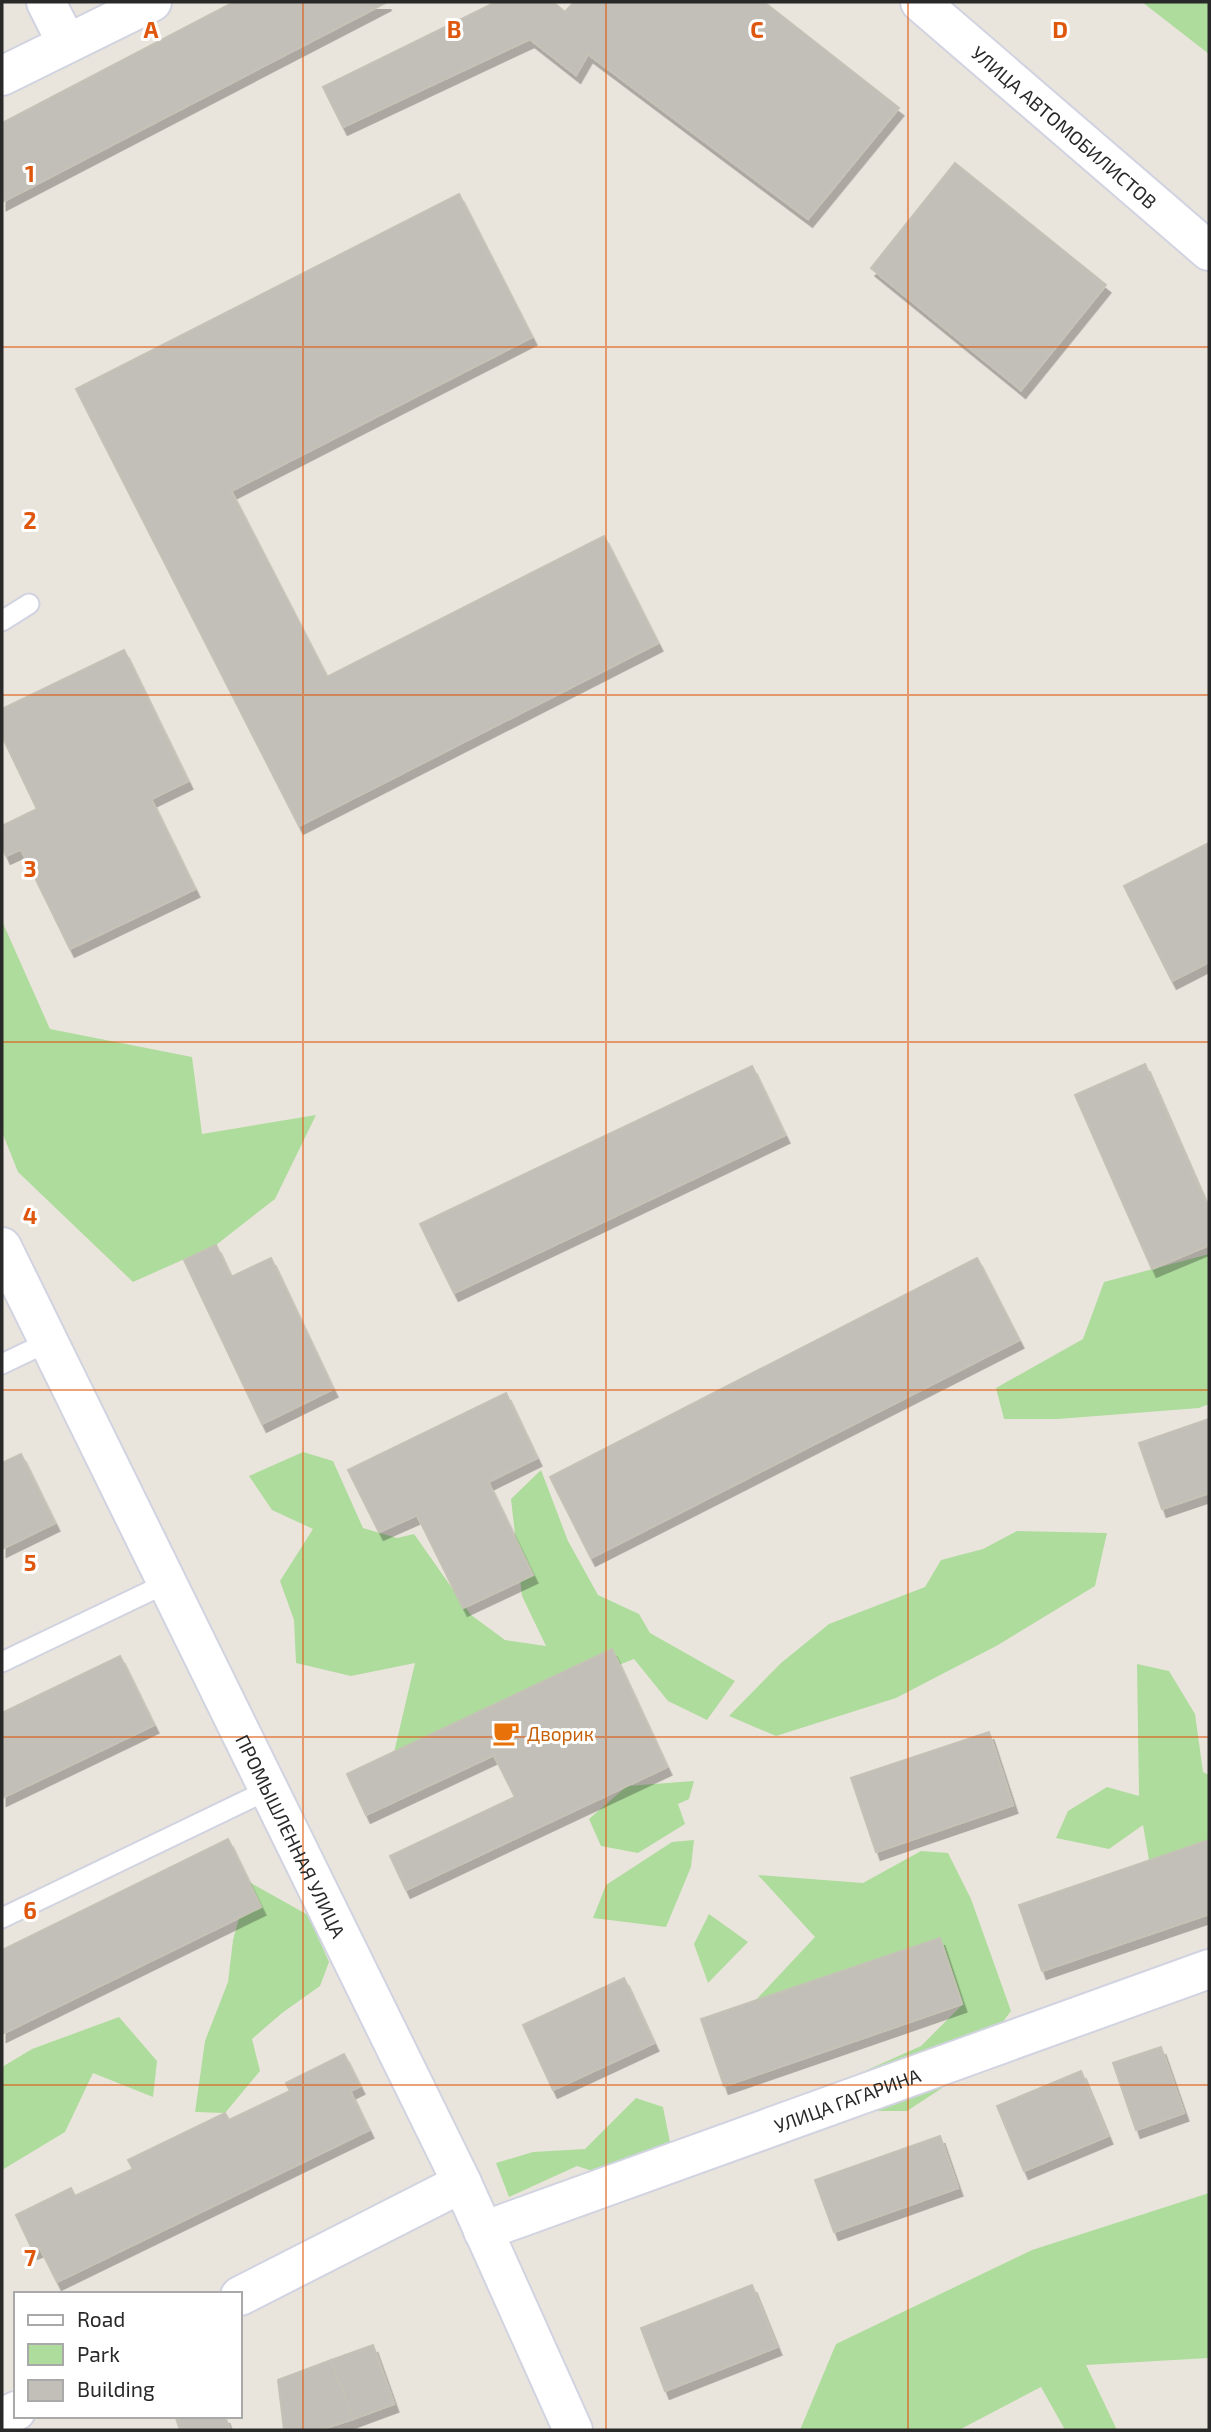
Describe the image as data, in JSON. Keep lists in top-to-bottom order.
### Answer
{
  "streets": {
    "street": ["УЛИЦА АВТОМОБИЛИСТОВ", "ПРОМЫШЛЕННАЯ УЛИЦА", "УЛИЦА ГАГАРИНА"]
  },
  "crossings": [
    ["ПРОМЫШЛЕННАЯ УЛИЦА", "УЛИЦА ГАГАРИНА"]
  ],
  "places": {
    "cafe": ["Дворик"]
  },
  "legend": ["Road", "Park", "Building"],
  "grid": {
    "columns": [
      "A",
      "B",
      "C",
      "D"
    ],
    "rows": [
      "1",
      "2",
      "3",
      "4",
      "5",
      "6",
      "7"
    ]
  }
}
